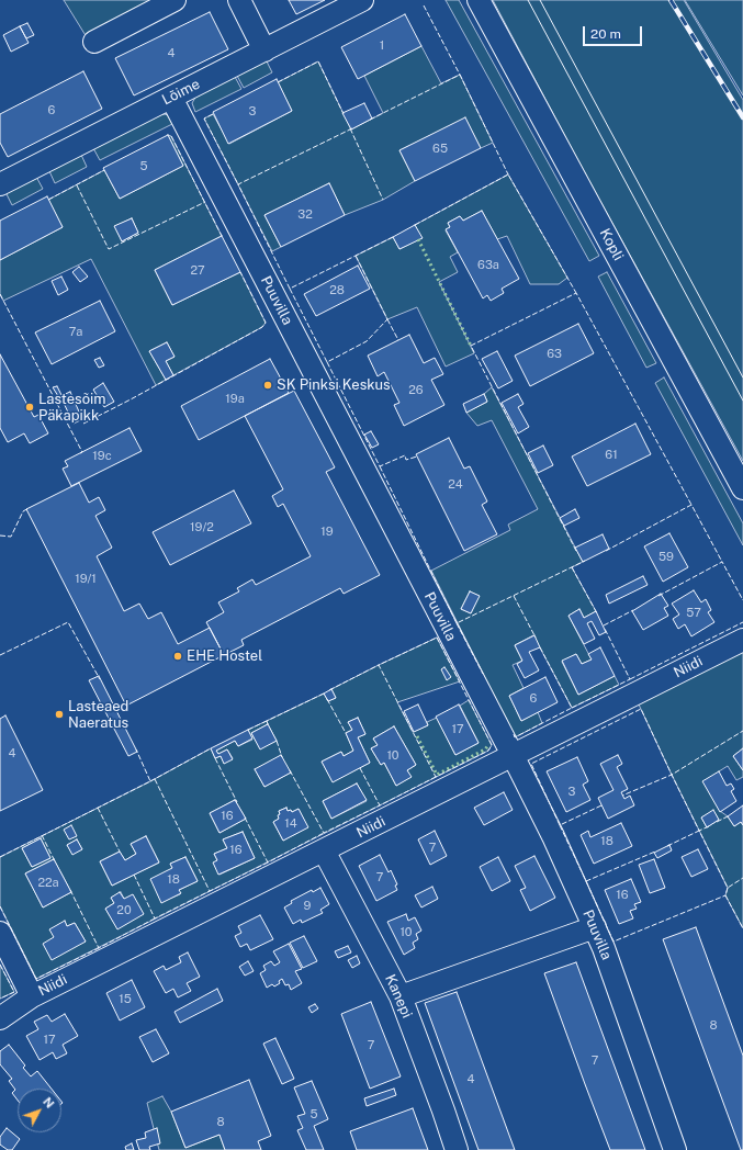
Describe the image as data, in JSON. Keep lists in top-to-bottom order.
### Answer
{
  "streets": {
    "street": [
      "Lõime",
      "Kopli",
      "Puuvilla",
      "Niidi",
      "Kanepi"
    ]
  },
  "crossings": [
    ["Lõime", "Puuvilla"],
    ["Puuvilla", "Niidi"],
    ["Niidi", "Kanepi"]
  ],
  "places": [
    "SK Pinksi Keskus",
    "Lastesõim Päkapikk",
    "EHE Hostel",
    "Lasteaed Naeratus"
  ],
  "house_numbers": [
    "1",
    "4",
    "6",
    "3",
    "65",
    "5",
    "32",
    "63a",
    "27",
    "28",
    "7a",
    "63",
    "26",
    "19a",
    "61",
    "19c",
    "24",
    "19/2",
    "19",
    "59",
    "19/1",
    "57",
    "6",
    "17",
    "4",
    "10",
    "3",
    "16",
    "14",
    "18",
    "7",
    "16",
    "7",
    "18",
    "22a",
    "16",
    "9",
    "20",
    "10",
    "15",
    "8",
    "17",
    "7",
    "7",
    "4",
    "5",
    "8"
  ],
  "scale_bar": "20 m",
  "north": "top right"
}
